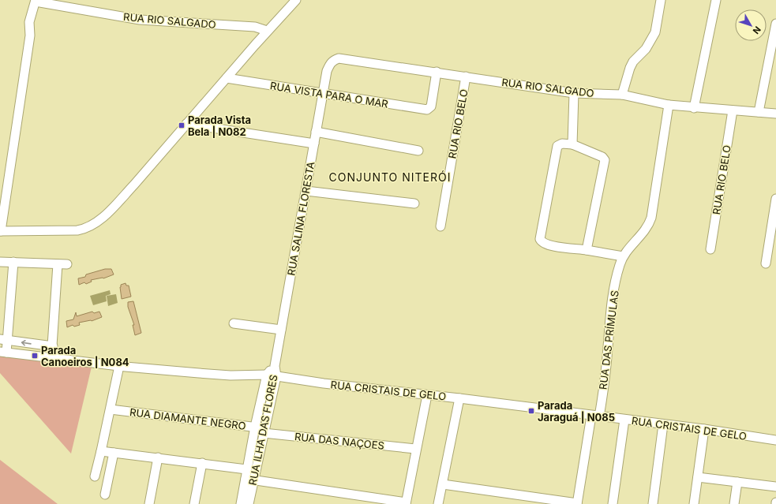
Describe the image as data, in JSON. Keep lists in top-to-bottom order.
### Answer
{
  "streets": {
    "street": [
      "RUA RIO SALGADO",
      "RUA VISTA PARA O MAR",
      "RUA RIO BELO",
      "RUA SALINA FLORESTA",
      "RUA DAS PRÍMULAS",
      "RUA CRISTAIS DE GELO",
      "RUA DIAMANTE NEGRO",
      "RUA ILHA DAS FLORES",
      "RUA DAS NAÇOES"
    ]
  },
  "crossings": [
    ["RUA RIO SALGADO", "RUA VISTA PARA O MAR"],
    ["RUA RIO SALGADO", "RUA RIO BELO"],
    ["RUA RIO SALGADO", "RUA SALINA FLORESTA"],
    ["RUA RIO SALGADO", "RUA DAS PRÍMULAS"],
    ["RUA VISTA PARA O MAR", "RUA SALINA FLORESTA"],
    ["RUA SALINA FLORESTA", "RUA ILHA DAS FLORES"],
    ["RUA DAS PRÍMULAS", "RUA CRISTAIS DE GELO"],
    ["RUA CRISTAIS DE GELO", "RUA ILHA DAS FLORES"],
    ["RUA DIAMANTE NEGRO", "RUA ILHA DAS FLORES"],
    ["RUA DIAMANTE NEGRO", "RUA DAS NAÇOES"],
    ["RUA ILHA DAS FLORES", "RUA DAS NAÇOES"]
  ],
  "districts": ["CONJUNTO NITERÓI"],
  "places": {
    "transit": ["Parada Vista Bela | N082", "Parada Canoeiros | N084", "Parada Jaraguá | N085"]
  },
  "north": "bottom right"
}
